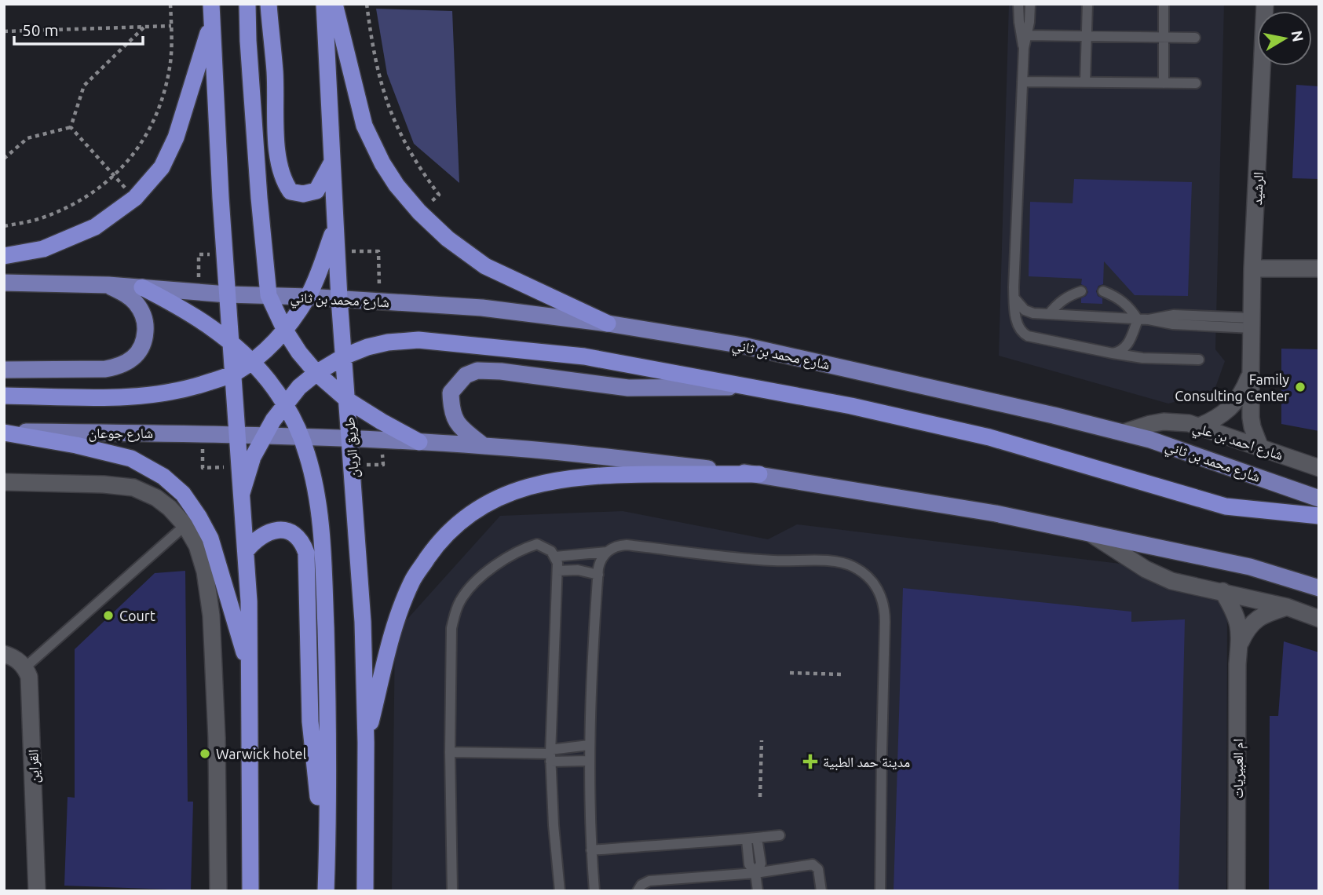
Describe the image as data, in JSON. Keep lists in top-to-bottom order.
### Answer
{
  "streets": {
    "highway": ["طريق الريان"],
    "main road": ["شارع محمد بن ثاني", "شارع جوعان"],
    "street": [
      "الرشيد",
      "شارع احمد بن علي",
      "القراين",
      "ام العبيريات"
    ]
  },
  "crossings": [
    ["الرشيد", "شارع احمد بن علي"],
    ["شارع محمد بن ثاني", "شارع احمد بن علي"],
    ["شارع محمد بن ثاني", "طريق الريان"]
  ],
  "places": {
    "other": ["Family Consulting Center", "Court", "Warwick hotel"],
    "health": ["مدينة حمد الطبية"]
  },
  "scale_bar": "50 m",
  "north": "right"
}
